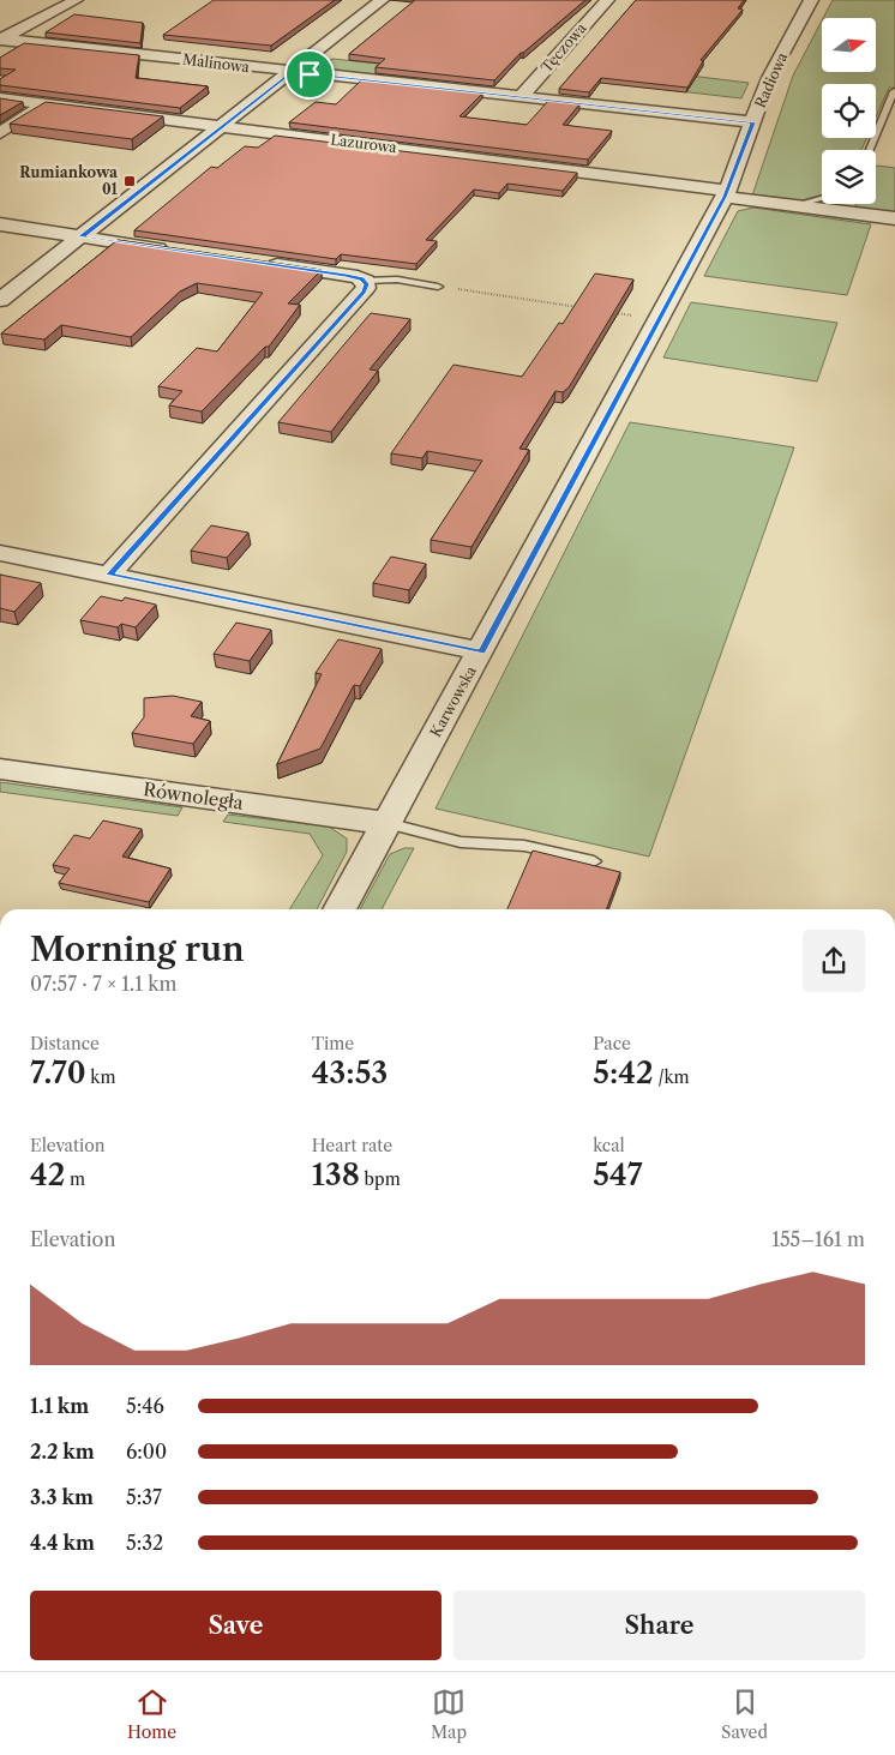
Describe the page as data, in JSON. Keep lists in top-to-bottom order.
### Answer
{
  "streets": {
    "street": [
      "Tęczowa",
      "Malinowa",
      "Radiowa",
      "Lazurowa",
      "Karwowska",
      "Równoległa"
    ]
  },
  "crossings": [
    ["Tęczowa", "Malinowa"],
    ["Malinowa", "Radiowa"],
    ["Radiowa", "Lazurowa"],
    ["Radiowa", "Karwowska"],
    ["Lazurowa", "Karwowska"],
    ["Karwowska", "Równoległa"]
  ],
  "places": {
    "transit": ["Rumiankowa 01"]
  },
  "north": "right",
  "page": {
    "heading": ["Morning run", "07:57 · 7 × 1.1 km"],
    "stats": [
      ["Distance", "7.70 km"],
      ["Time", "43:53"],
      ["Pace", "5:42 /km"],
      ["Elevation", "42 m"],
      ["Heart rate", "138 bpm"],
      ["kcal", "547"]
    ],
    "chart": ["Elevation", "155–161 m"],
    "list": [
      {
        "name": "1.1 km",
        "note": "5:46"
      },
      {
        "name": "2.2 km",
        "note": "6:00"
      },
      {
        "name": "3.3 km",
        "note": "5:37"
      },
      {
        "name": "4.4 km",
        "note": "5:32"
      }
    ],
    "buttons": ["Save", "Share"],
    "tabs": ["Home", "Map", "Saved"]
  }
}
